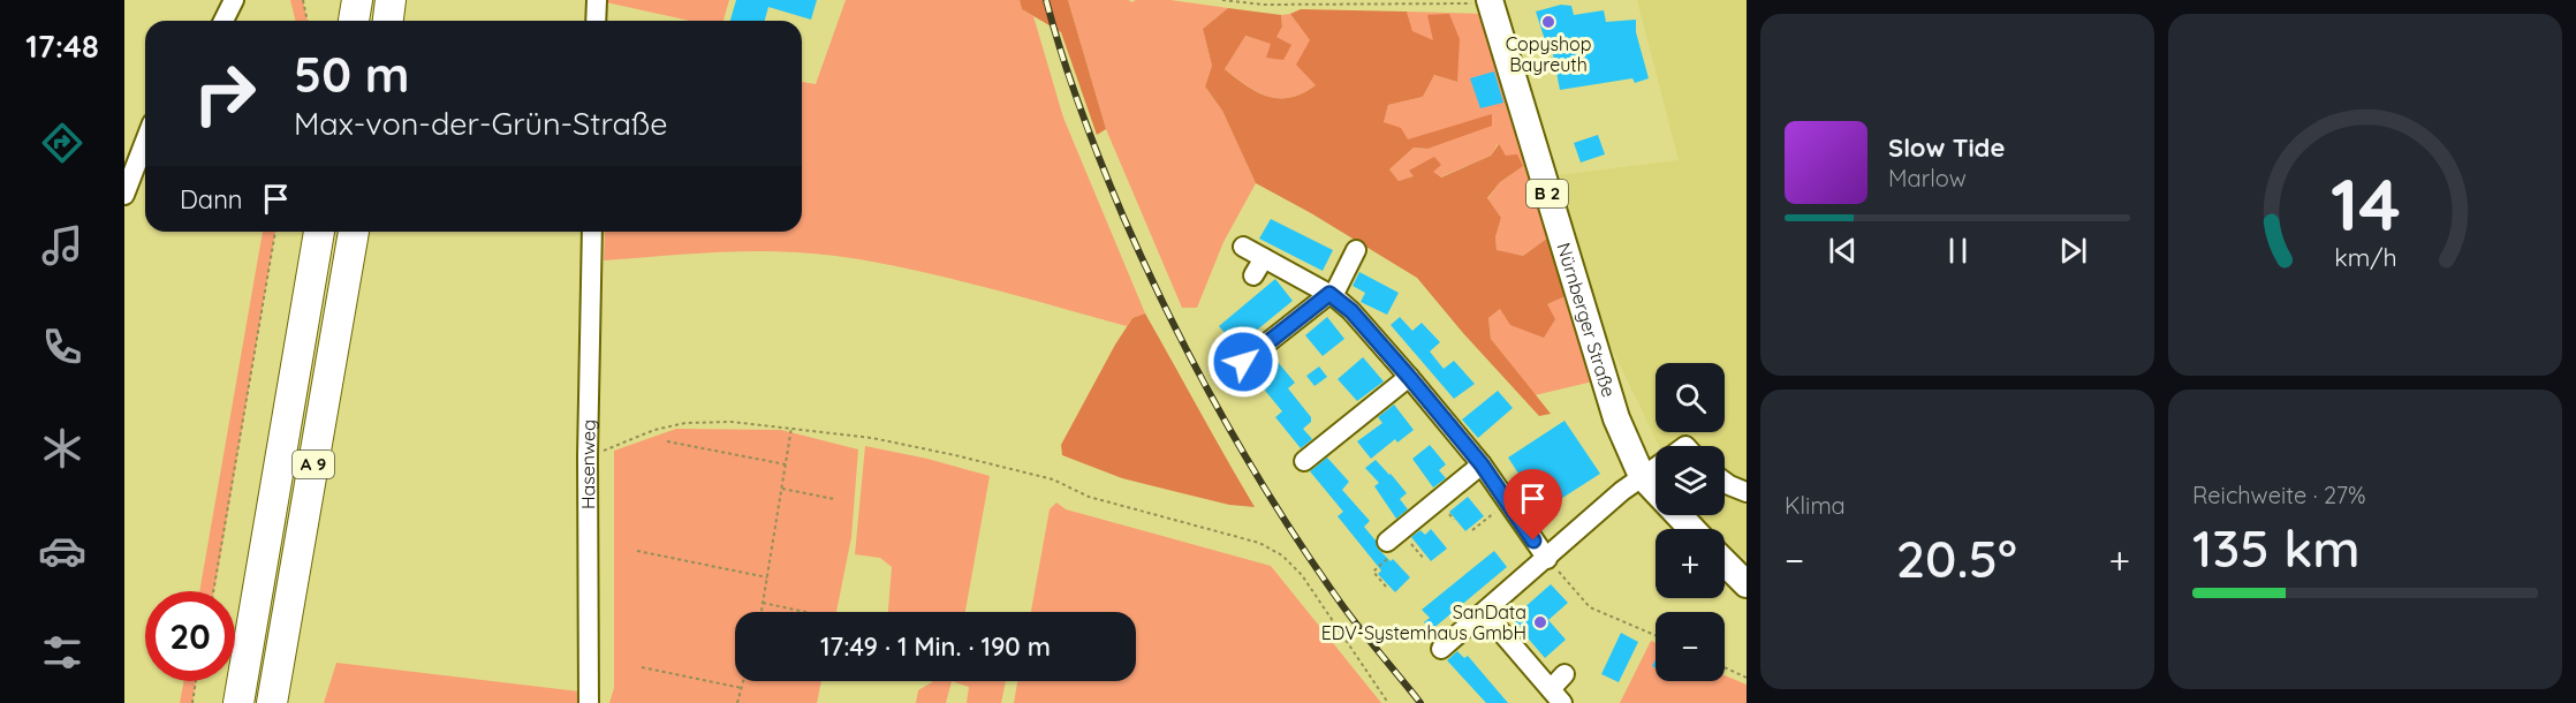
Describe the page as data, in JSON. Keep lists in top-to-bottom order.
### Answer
{
  "streets": {
    "highway": ["A 9"],
    "main road": ["B 2", "Nürnberger Straße"],
    "street": ["Hasenweg"]
  },
  "places": ["Copyshop Bayreuth", "SanData EDV-Systemhaus GmbH"],
  "page": {
    "tabs": "17:48",
    "turn": ["50 m", "Max-von-der-Grün-Straße"],
    "song": ["Slow Tide", "Marlow"],
    "then": "Dann",
    "map_buttons": ["+", "−"],
    "tile": [
      "Klima",
      ["Reichweite · 27%", "135 km"]
    ],
    "heat": ["−", "20.5°", "+"],
    "limit": "20",
    "trip": "17:49 · 1 Min. · 190 m",
    "gauge": ["14", "km/h"]
  }
}
